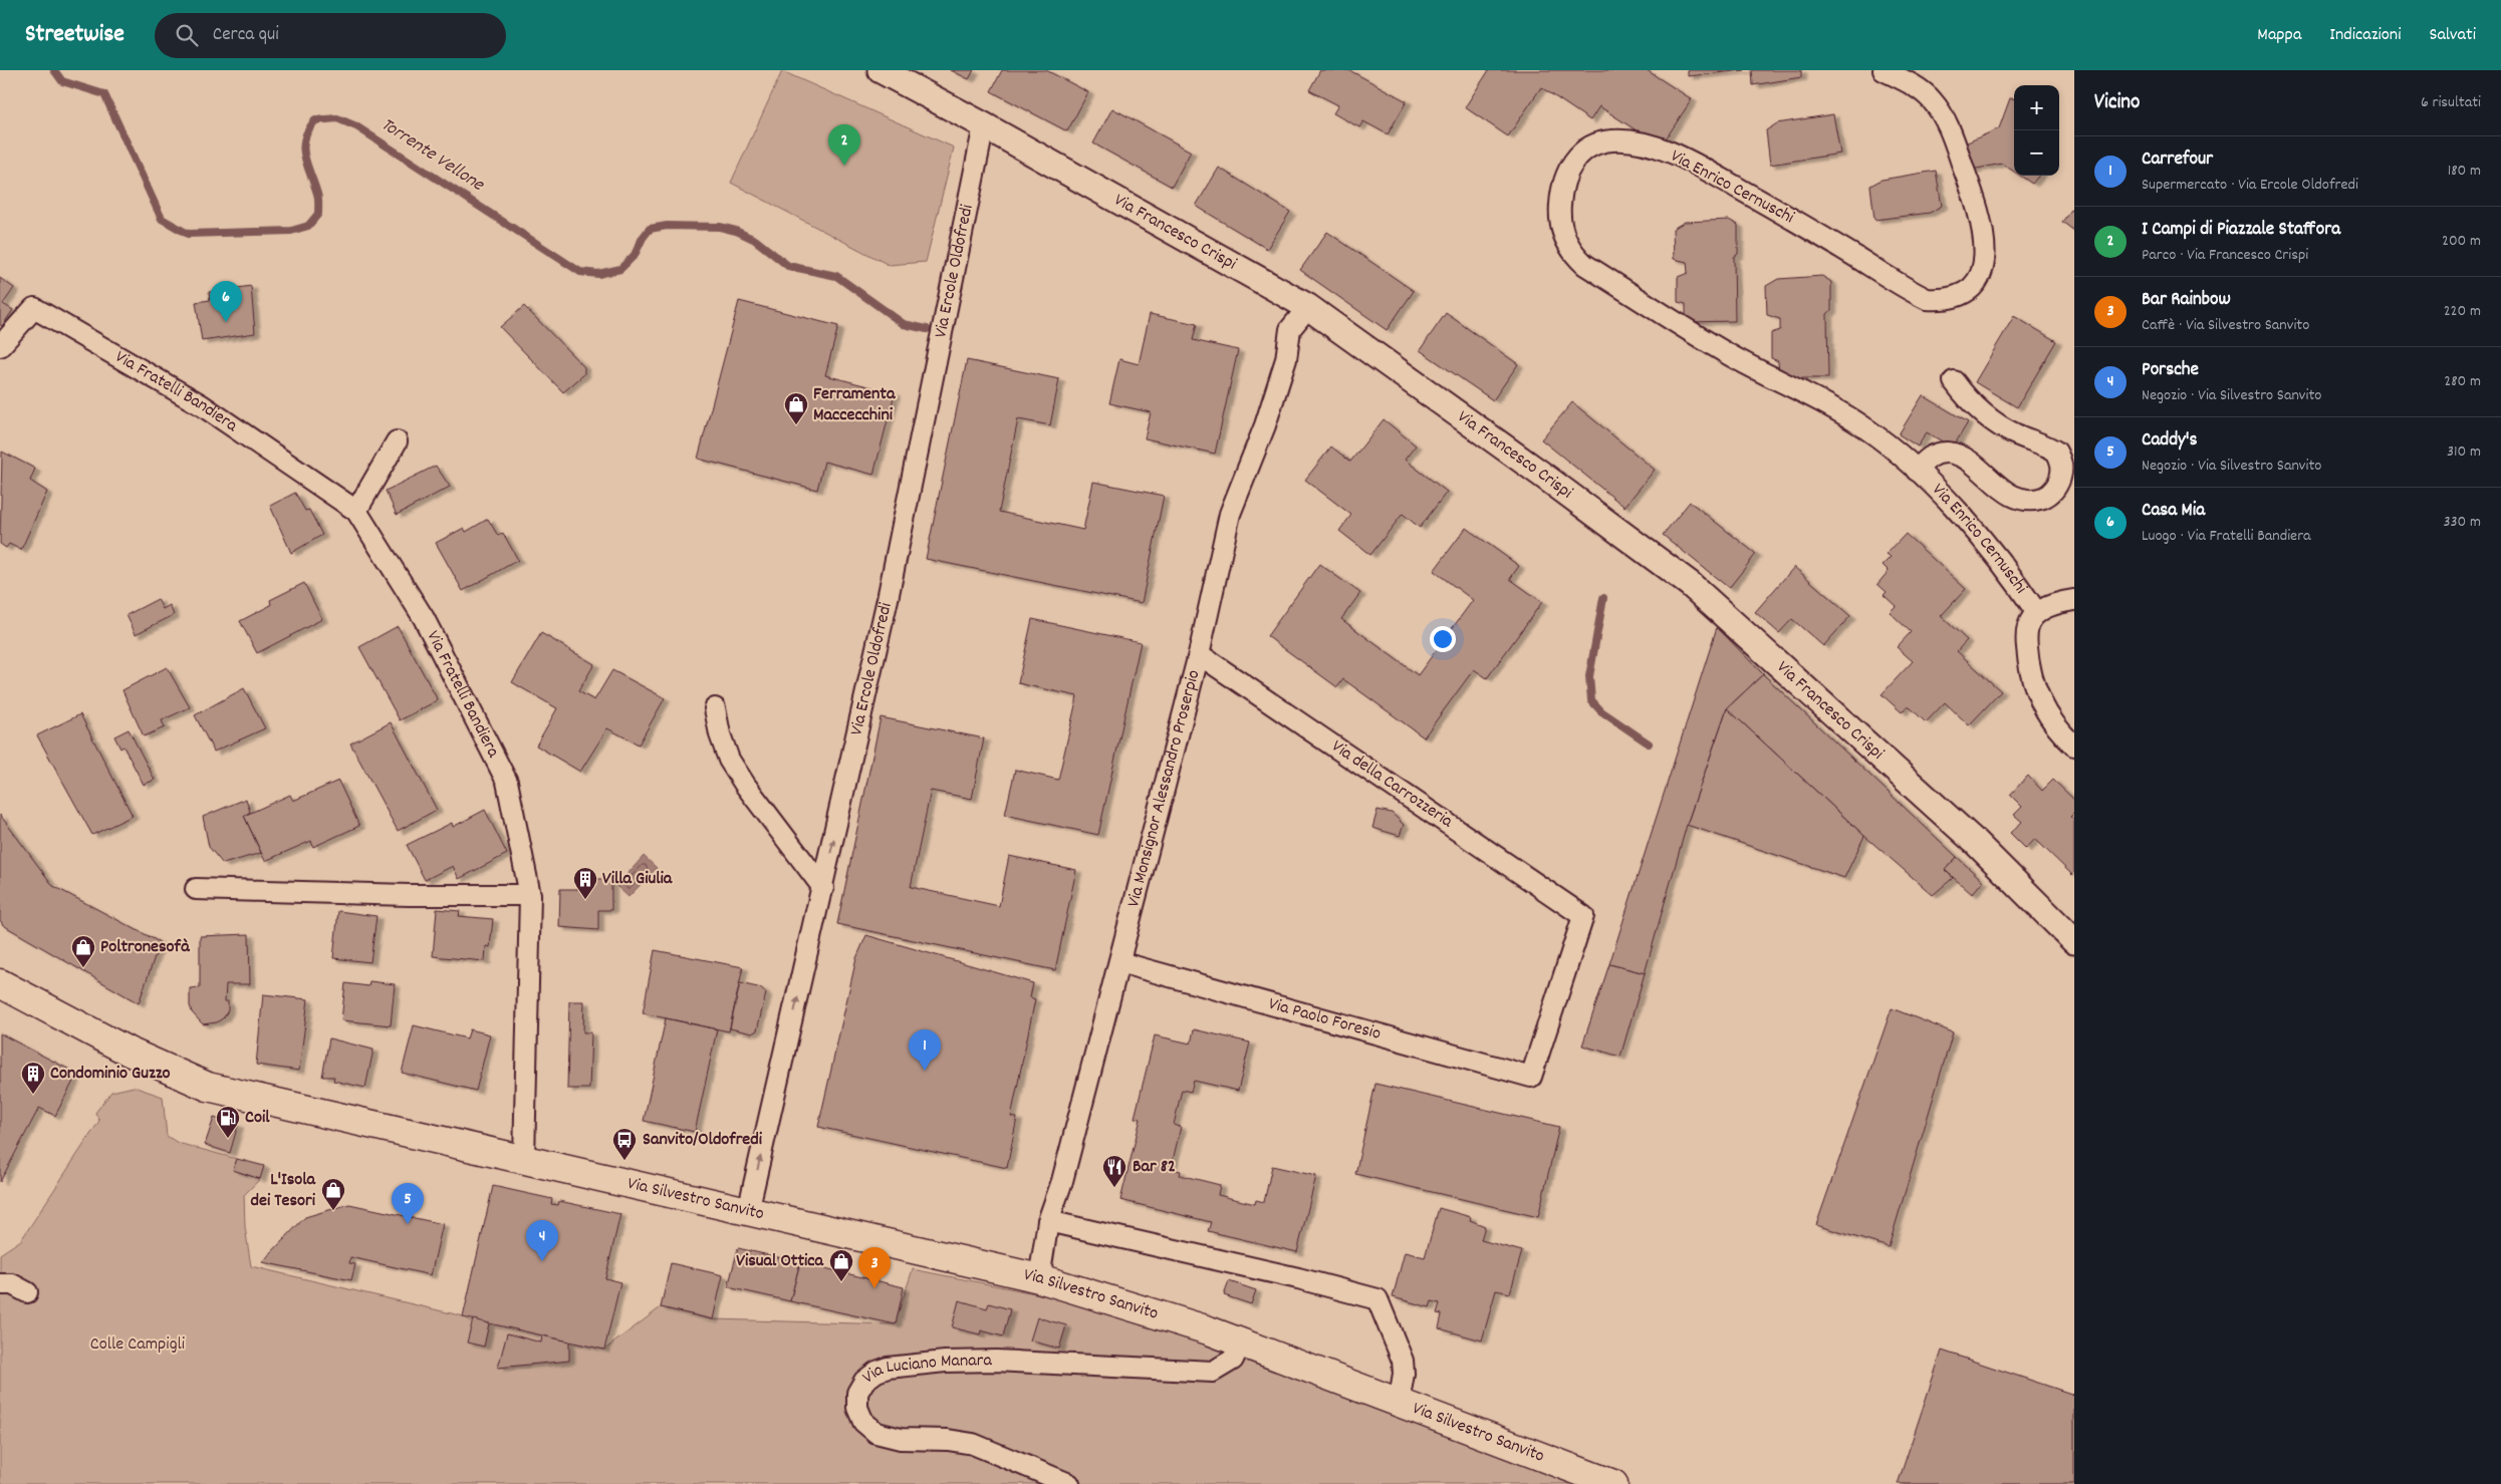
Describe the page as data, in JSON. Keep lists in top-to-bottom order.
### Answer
{
  "streets": {
    "main road": ["Via Silvestro Sanvito"],
    "street": [
      "Via Enrico Cernuschi",
      "Via Francesco Crispi",
      "Via Ercole Oldofredi",
      "Via Fratelli Bandiera",
      "Via della Carrozzeria",
      "Via Monsignor Alessandro Proserpio",
      "Via Paolo Foresio",
      "Via Luciano Manara"
    ]
  },
  "crossings": [
    ["Via Francesco Crispi", "Via Ercole Oldofredi"],
    ["Via Francesco Crispi", "Via Monsignor Alessandro Proserpio"],
    ["Via Ercole Oldofredi", "Via Silvestro Sanvito"],
    ["Via Fratelli Bandiera", "Via Silvestro Sanvito"],
    ["Via della Carrozzeria", "Via Monsignor Alessandro Proserpio"],
    ["Via della Carrozzeria", "Via Paolo Foresio"],
    ["Via Monsignor Alessandro Proserpio", "Via Paolo Foresio"],
    ["Via Monsignor Alessandro Proserpio", "Via Silvestro Sanvito"],
    ["Via Silvestro Sanvito", "Via Luciano Manara"]
  ],
  "one_way": ["Via Ercole Oldofredi"],
  "water": ["Torrente Vellone"],
  "parks": ["Colle Campigli"],
  "places": {
    "shop": [
      "Ferramenta Maccecchini",
      "Poltronesofà",
      "L'Isola dei Tesori",
      "Visual Ottica"
    ],
    "building": ["Villa Giulia", "Condominio Guzzo"],
    "fuel station": ["Coil"],
    "bus stop": ["Sanvito/Oldofredi"],
    "restaurant": ["Bar 82"]
  },
  "page": {
    "header": "Streetwise",
    "search": "Cerca qui",
    "nav": ["Mappa", "Indicazioni", "Salvati"],
    "heading": ["Vicino", "6 risultati"],
    "map_buttons": ["+", "−"],
    "pins": [
      "2",
      "6",
      "1",
      "5",
      "4",
      "3"
    ],
    "list": [
      {
        "mark": "1",
        "name": "Carrefour",
        "note": "Supermercato · Via Ercole Oldofredi",
        "value": "180 m"
      },
      {
        "mark": "2",
        "name": "I Campi di Piazzale Staffora",
        "note": "Parco · Via Francesco Crispi",
        "value": "200 m"
      },
      {
        "mark": "3",
        "name": "Bar Rainbow",
        "note": "Caffè · Via Silvestro Sanvito",
        "value": "220 m"
      },
      {
        "mark": "4",
        "name": "Porsche",
        "note": "Negozio · Via Silvestro Sanvito",
        "value": "280 m"
      },
      {
        "mark": "5",
        "name": "Caddy's",
        "note": "Negozio · Via Silvestro Sanvito",
        "value": "310 m"
      },
      {
        "mark": "6",
        "name": "Casa Mia",
        "note": "Luogo · Via Fratelli Bandiera",
        "value": "330 m"
      }
    ]
  }
}
